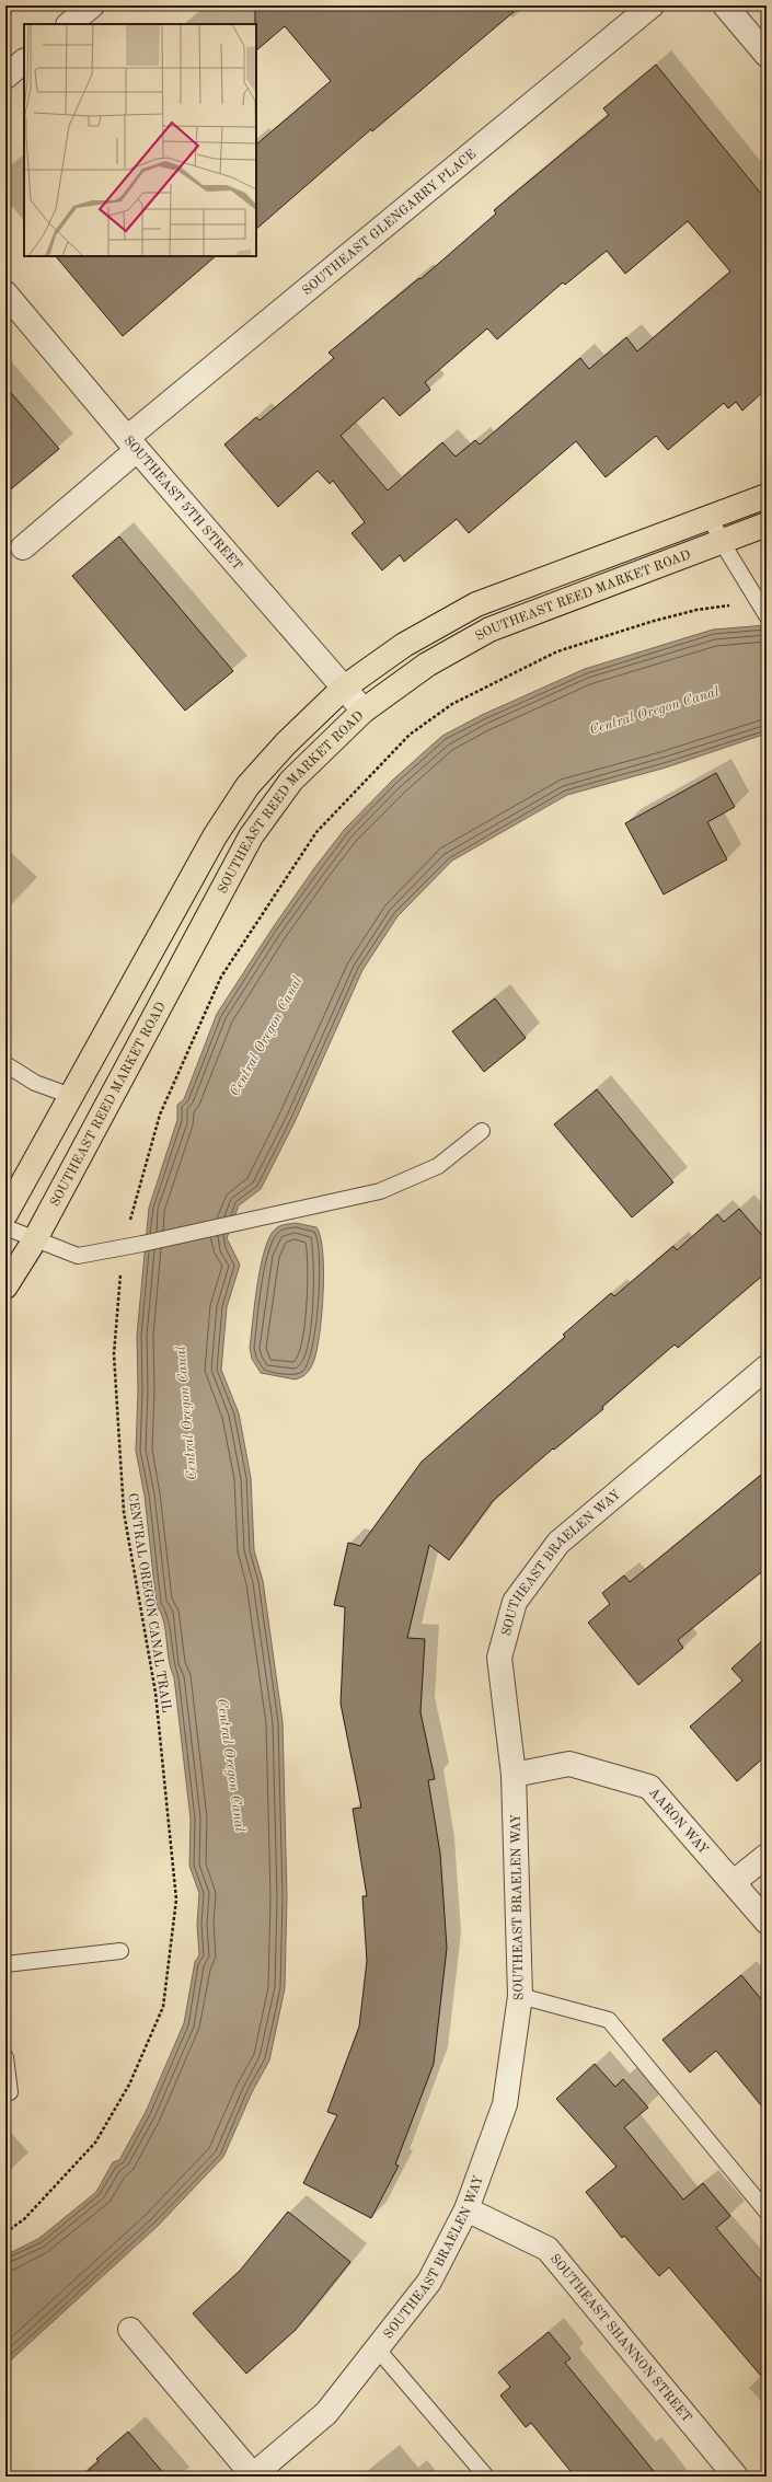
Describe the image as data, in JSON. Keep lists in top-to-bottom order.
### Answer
{
  "streets": {
    "main road": ["SOUTHEAST REED MARKET ROAD"],
    "street": [
      "SOUTHEAST GLENGARRY PLACE",
      "SOUTHEAST 5TH STREET",
      "SOUTHEAST BRAELEN WAY",
      "AARON WAY",
      "SOUTHEAST SHANNON STREET"
    ],
    "path": ["CENTRAL OREGON CANAL TRAIL"]
  },
  "crossings": [
    ["SOUTHEAST GLENGARRY PLACE", "SOUTHEAST 5TH STREET"],
    ["SOUTHEAST 5TH STREET", "SOUTHEAST REED MARKET ROAD"],
    ["SOUTHEAST BRAELEN WAY", "AARON WAY"],
    ["SOUTHEAST BRAELEN WAY", "SOUTHEAST SHANNON STREET"]
  ],
  "water": ["Central Oregon Canal"]
}
